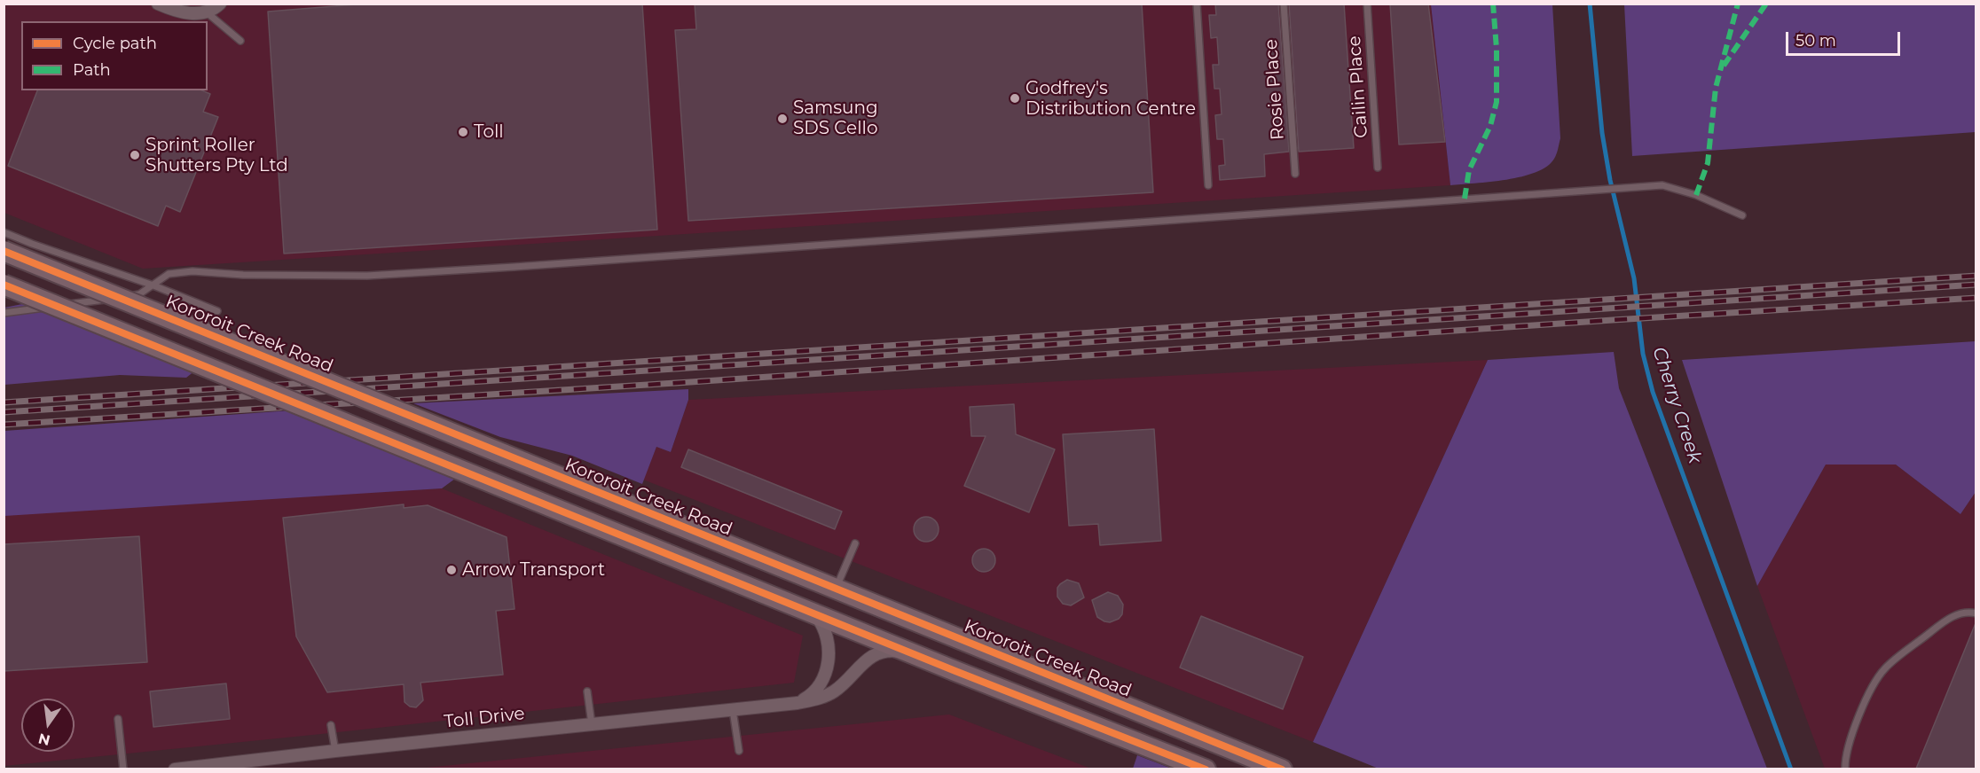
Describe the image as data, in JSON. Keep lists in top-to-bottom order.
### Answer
{
  "streets": {
    "main road": ["Kororoit Creek Road"],
    "street": ["Toll Drive"],
    "lane": ["Cailin Place", "Rosie Place"]
  },
  "water": ["Cherry Creek"],
  "places": [
    "Godfrey's Distribution Centre",
    "Samsung SDS Cello",
    "Toll",
    "Sprint Roller Shutters Pty Ltd",
    "Arrow Transport"
  ],
  "legend": ["Cycle path", "Path"],
  "scale_bar": "50 m",
  "north": "bottom"
}
